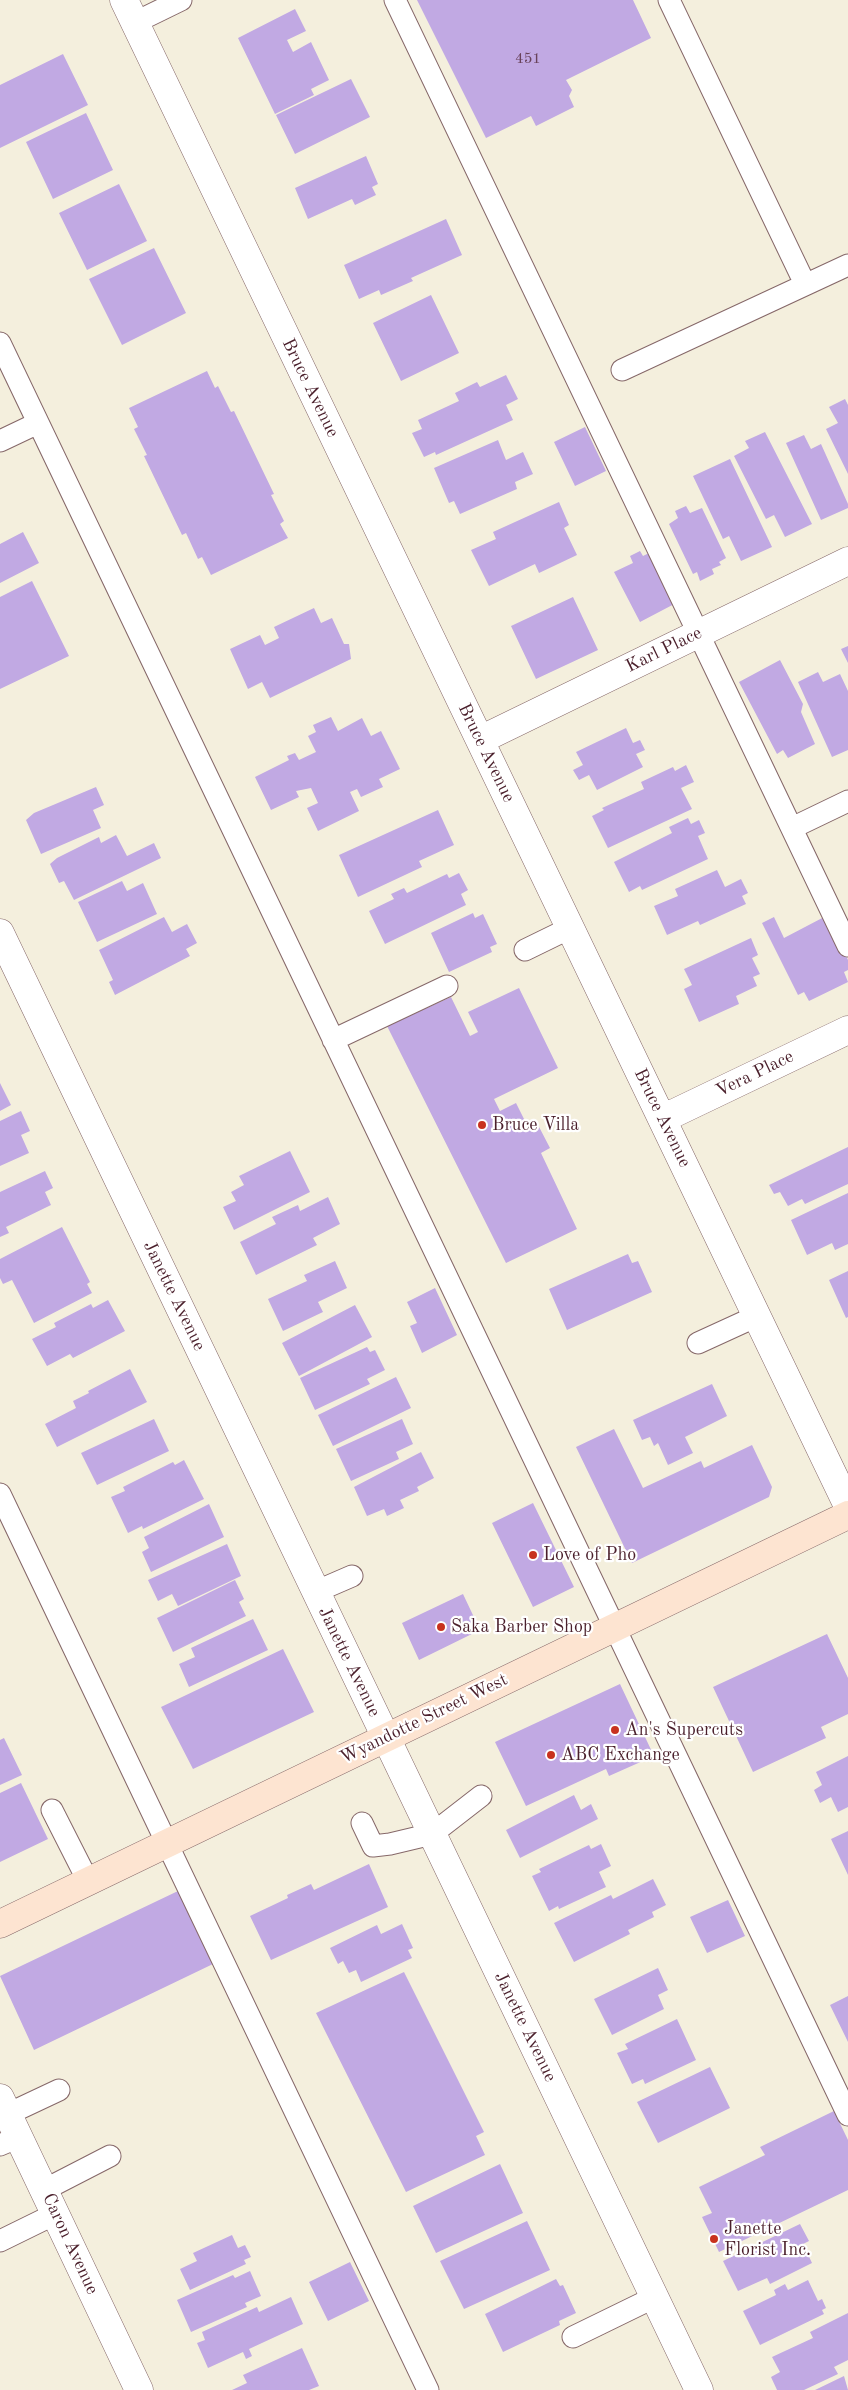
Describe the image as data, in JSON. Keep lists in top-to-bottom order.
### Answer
{
  "streets": {
    "main road": ["Wyandotte Street West"],
    "street": [
      "Bruce Avenue",
      "Karl Place",
      "Vera Place",
      "Janette Avenue",
      "Caron Avenue"
    ]
  },
  "crossings": [
    ["Bruce Avenue", "Karl Place"],
    ["Bruce Avenue", "Vera Place"],
    ["Janette Avenue", "Wyandotte Street West"]
  ],
  "places": [
    "Bruce Villa",
    "Love of Pho",
    "Saka Barber Shop",
    "An's Supercuts",
    "ABC Exchange",
    "Janette Florist Inc."
  ],
  "house_numbers": ["451"]
}
